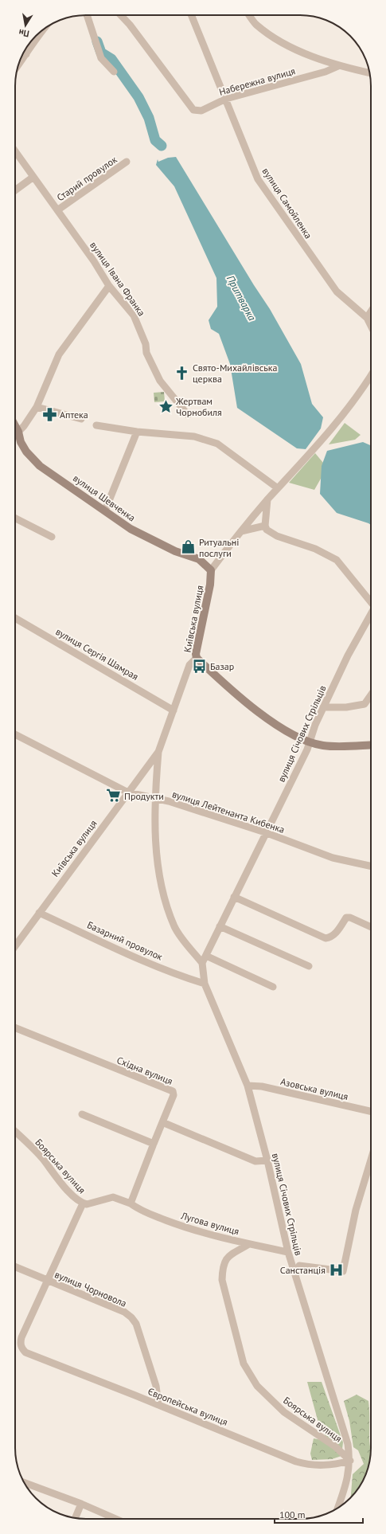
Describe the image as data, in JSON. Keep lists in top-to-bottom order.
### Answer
{
  "streets": {
    "street": [
      "Набережна вулиця",
      "Старий провулок",
      "вулиця Самойленка",
      "вулиця Івана Франка",
      "вулиця Шевченка",
      "Київська вулиця",
      "вулиця Сергія Шамрая",
      "вулиця Січових Стрільців",
      "вулиця Лейтенанта Кибенка",
      "Базарний провулок",
      "Східна вулиця",
      "Азовська вулиця",
      "Боярська вулиця",
      "Лугова вулиця",
      "вулиця Чорновола",
      "Європейська вулиця"
    ]
  },
  "crossings": [
    ["Набережна вулиця", "вулиця Самойленка"],
    ["Старий провулок", "вулиця Івана Франка"],
    ["вулиця Шевченка", "Київська вулиця"],
    ["Київська вулиця", "вулиця Сергія Шамрая"],
    ["Київська вулиця", "вулиця Лейтенанта Кибенка"],
    ["Київська вулиця", "Базарний провулок"],
    ["вулиця Січових Стрільців", "вулиця Лейтенанта Кибенка"],
    ["вулиця Січових Стрільців", "Базарний провулок"],
    ["вулиця Січових Стрільців", "Азовська вулиця"],
    ["вулиця Січових Стрільців", "Боярська вулиця"],
    ["вулиця Січових Стрільців", "Лугова вулиця"],
    ["вулиця Січових Стрільців", "Європейська вулиця"],
    ["Боярська вулиця", "Лугова вулиця"],
    ["Боярська вулиця", "Європейська вулиця"],
    ["вулиця Чорновола", "Європейська вулиця"]
  ],
  "water": ["Притварка"],
  "places": {
    "church": ["Свято-Михайлівська церква"],
    "place": ["Жертвам Чорнобиля"],
    "pharmacy": ["Аптека"],
    "shop": ["Ритуальні послуги"],
    "bus stop": ["Базар"],
    "supermarket": ["Продукти"],
    "hospital": ["Санстанція"]
  },
  "scale_bar": "100 m",
  "north": "bottom"
}
